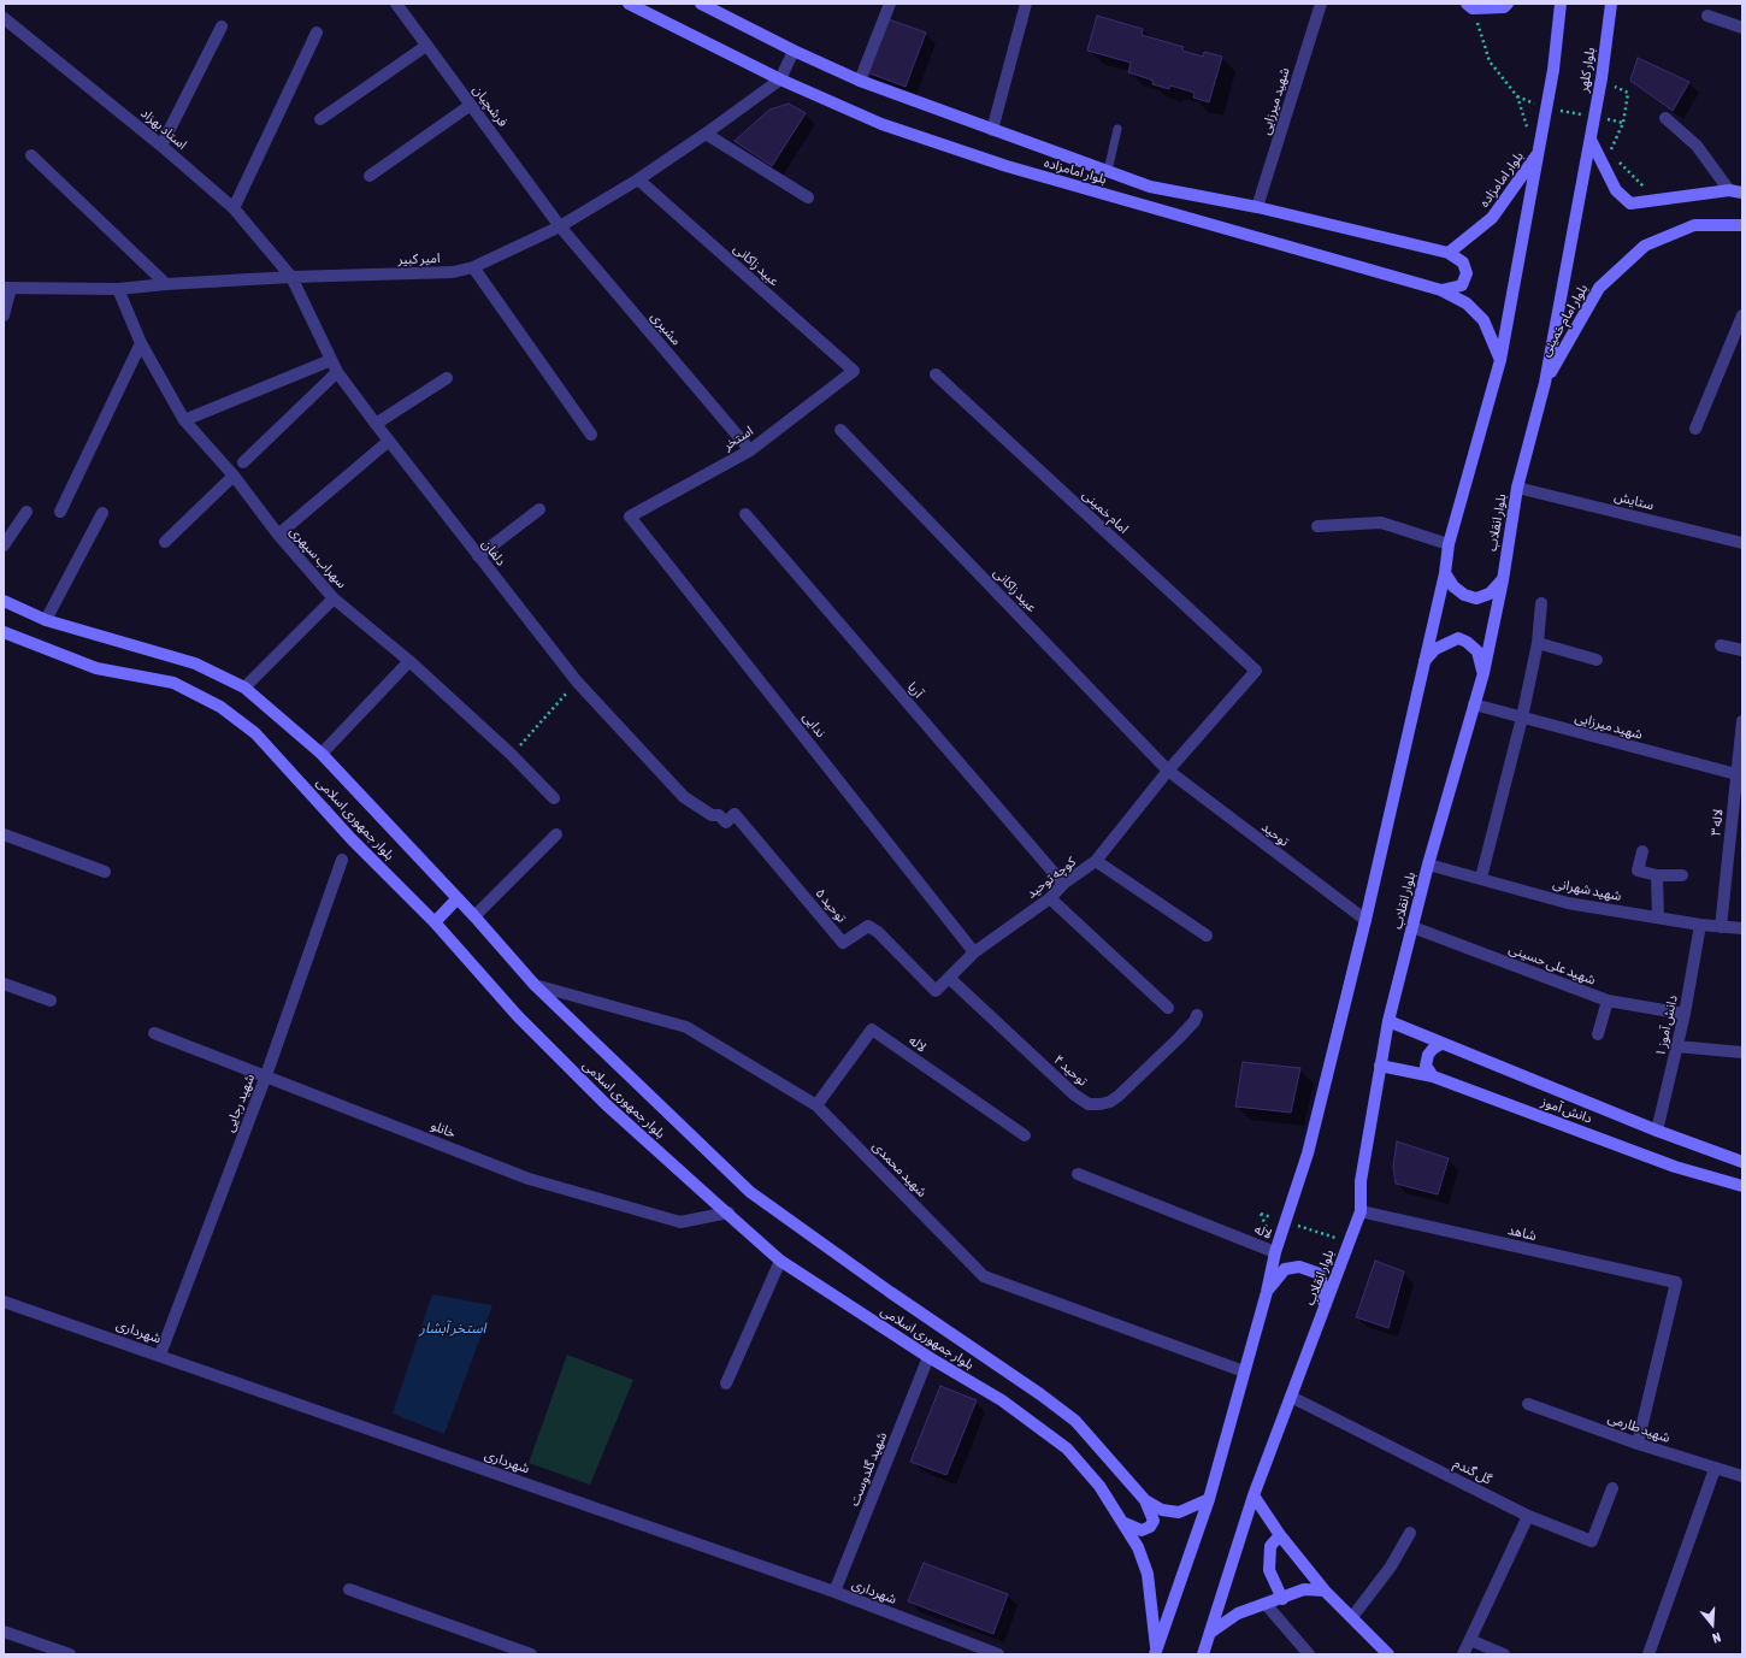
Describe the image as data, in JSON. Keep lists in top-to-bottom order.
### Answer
{
  "streets": {
    "main road": [
      "بلوار کلهر",
      "بلوار امامزاده",
      "بلوار امام خمینی",
      "بلوار انقلاب",
      "بلوار جمهوری اسلامی",
      "دانش آموز"
    ],
    "street": [
      "شهید میرزایی",
      "فرشچیان",
      "استاد بهزاد",
      "امیر کبیر",
      "عبید زاکانی",
      "مشیری",
      "استخر",
      "ستایش",
      "امام خمینی",
      "دلفان",
      "سهراب سپهری",
      "آریا",
      "ندایی",
      "لاله ۳",
      "توحید",
      "کوچه توحید",
      "شهید شهرانی",
      "توحید ۵",
      "شهید علی حسینی",
      "دانش آموز ۱",
      "لاله",
      "توحید ۴",
      "شهید رجایی",
      "خانلو",
      "شهید محمدی",
      "شاهد",
      "شهرداری",
      "شهید طارمی",
      "شهید گلدوست",
      "گل گندم"
    ]
  },
  "crossings": [
    ["بلوار کلهر", "بلوار انقلاب"],
    ["شهید میرزایی", "بلوار امامزاده"],
    ["شهید میرزایی", "بلوار انقلاب"],
    ["شهید میرزایی", "لاله ۳"],
    ["فرشچیان", "امیر کبیر"],
    ["فرشچیان", "مشیری"],
    ["استاد بهزاد", "امیر کبیر"],
    ["استاد بهزاد", "دلفان"],
    ["بلوار امامزاده", "امیر کبیر"],
    ["امیر کبیر", "عبید زاکانی"],
    ["امیر کبیر", "مشیری"],
    ["امیر کبیر", "دلفان"],
    ["امیر کبیر", "سهراب سپهری"],
    ["عبید زاکانی", "استخر"],
    ["عبید زاکانی", "توحید"],
    ["عبید زاکانی", "کوچه توحید"],
    ["بلوار امام خمینی", "بلوار انقلاب"],
    ["مشیری", "استخر"],
    ["استخر", "ندایی"],
    ["ستایش", "بلوار انقلاب"],
    ["امام خمینی", "کوچه توحید"],
    ["بلوار انقلاب", "شهید شهرانی"],
    ["بلوار انقلاب", "شهید علی حسینی"],
    ["بلوار انقلاب", "دانش آموز"],
    ["بلوار انقلاب", "شاهد"],
    ["بلوار انقلاب", "گل گندم"],
    ["دلفان", "توحید ۵"],
    ["آریا", "کوچه توحید"],
    ["ندایی", "کوچه توحید"],
    ["بلوار جمهوری اسلامی", "خانلو"],
    ["بلوار جمهوری اسلامی", "شهید محمدی"],
    ["بلوار جمهوری اسلامی", "شهید گلدوست"],
    ["لاله ۳", "شهید شهرانی"],
    ["توحید", "کوچه توحید"],
    ["کوچه توحید", "توحید ۵"],
    ["کوچه توحید", "توحید ۴"],
    ["شهید شهرانی", "دانش آموز ۱"],
    ["شهید علی حسینی", "دانش آموز ۱"],
    ["دانش آموز ۱", "دانش آموز"],
    ["لاله", "شهید محمدی"],
    ["شهید رجایی", "خانلو"],
    ["شهید رجایی", "شهرداری"],
    ["شاهد", "شهید طارمی"],
    ["شهرداری", "شهید گلدوست"]
  ],
  "water": ["استخر آبشار"],
  "north": "bottom"
}
